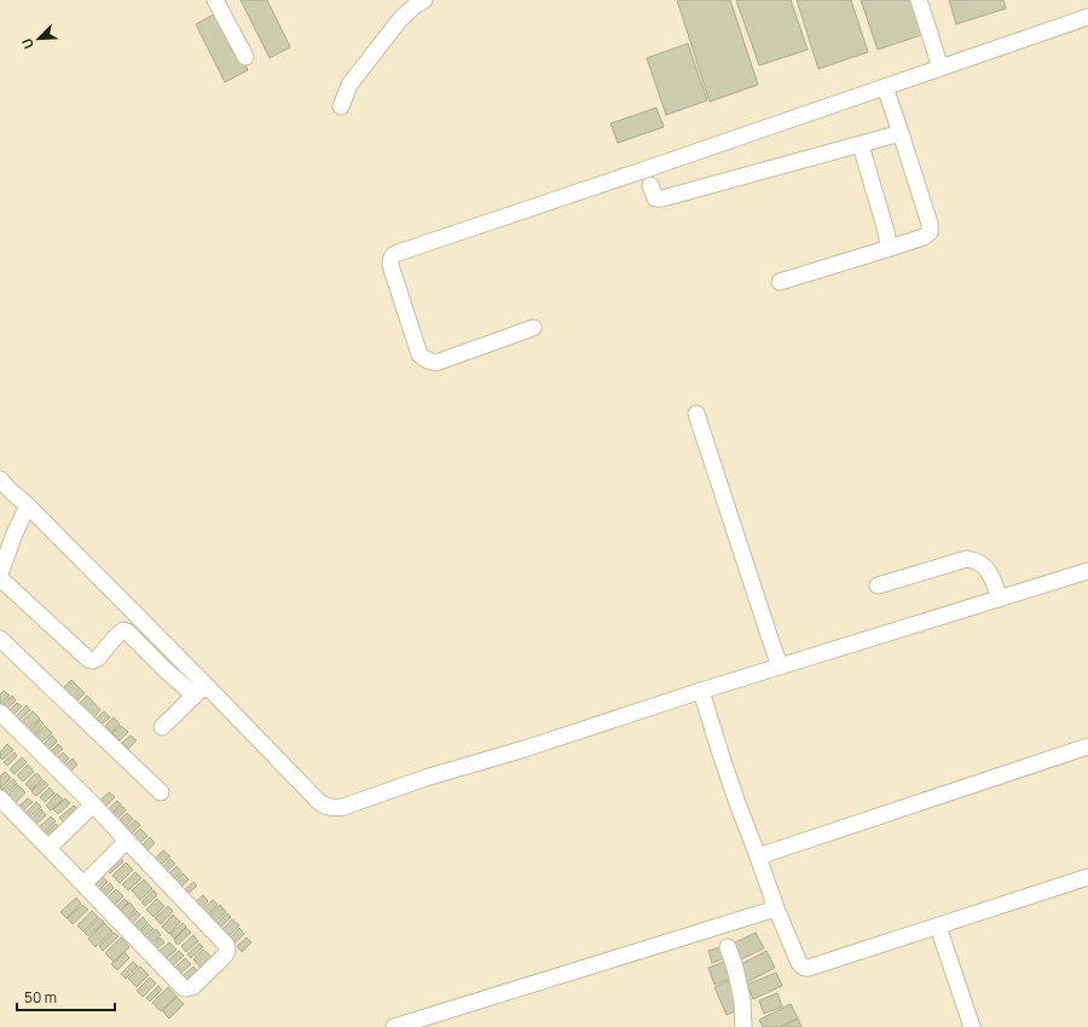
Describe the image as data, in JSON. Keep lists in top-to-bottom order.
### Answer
{
  "scale_bar": "50 m",
  "north": "bottom left"
}
